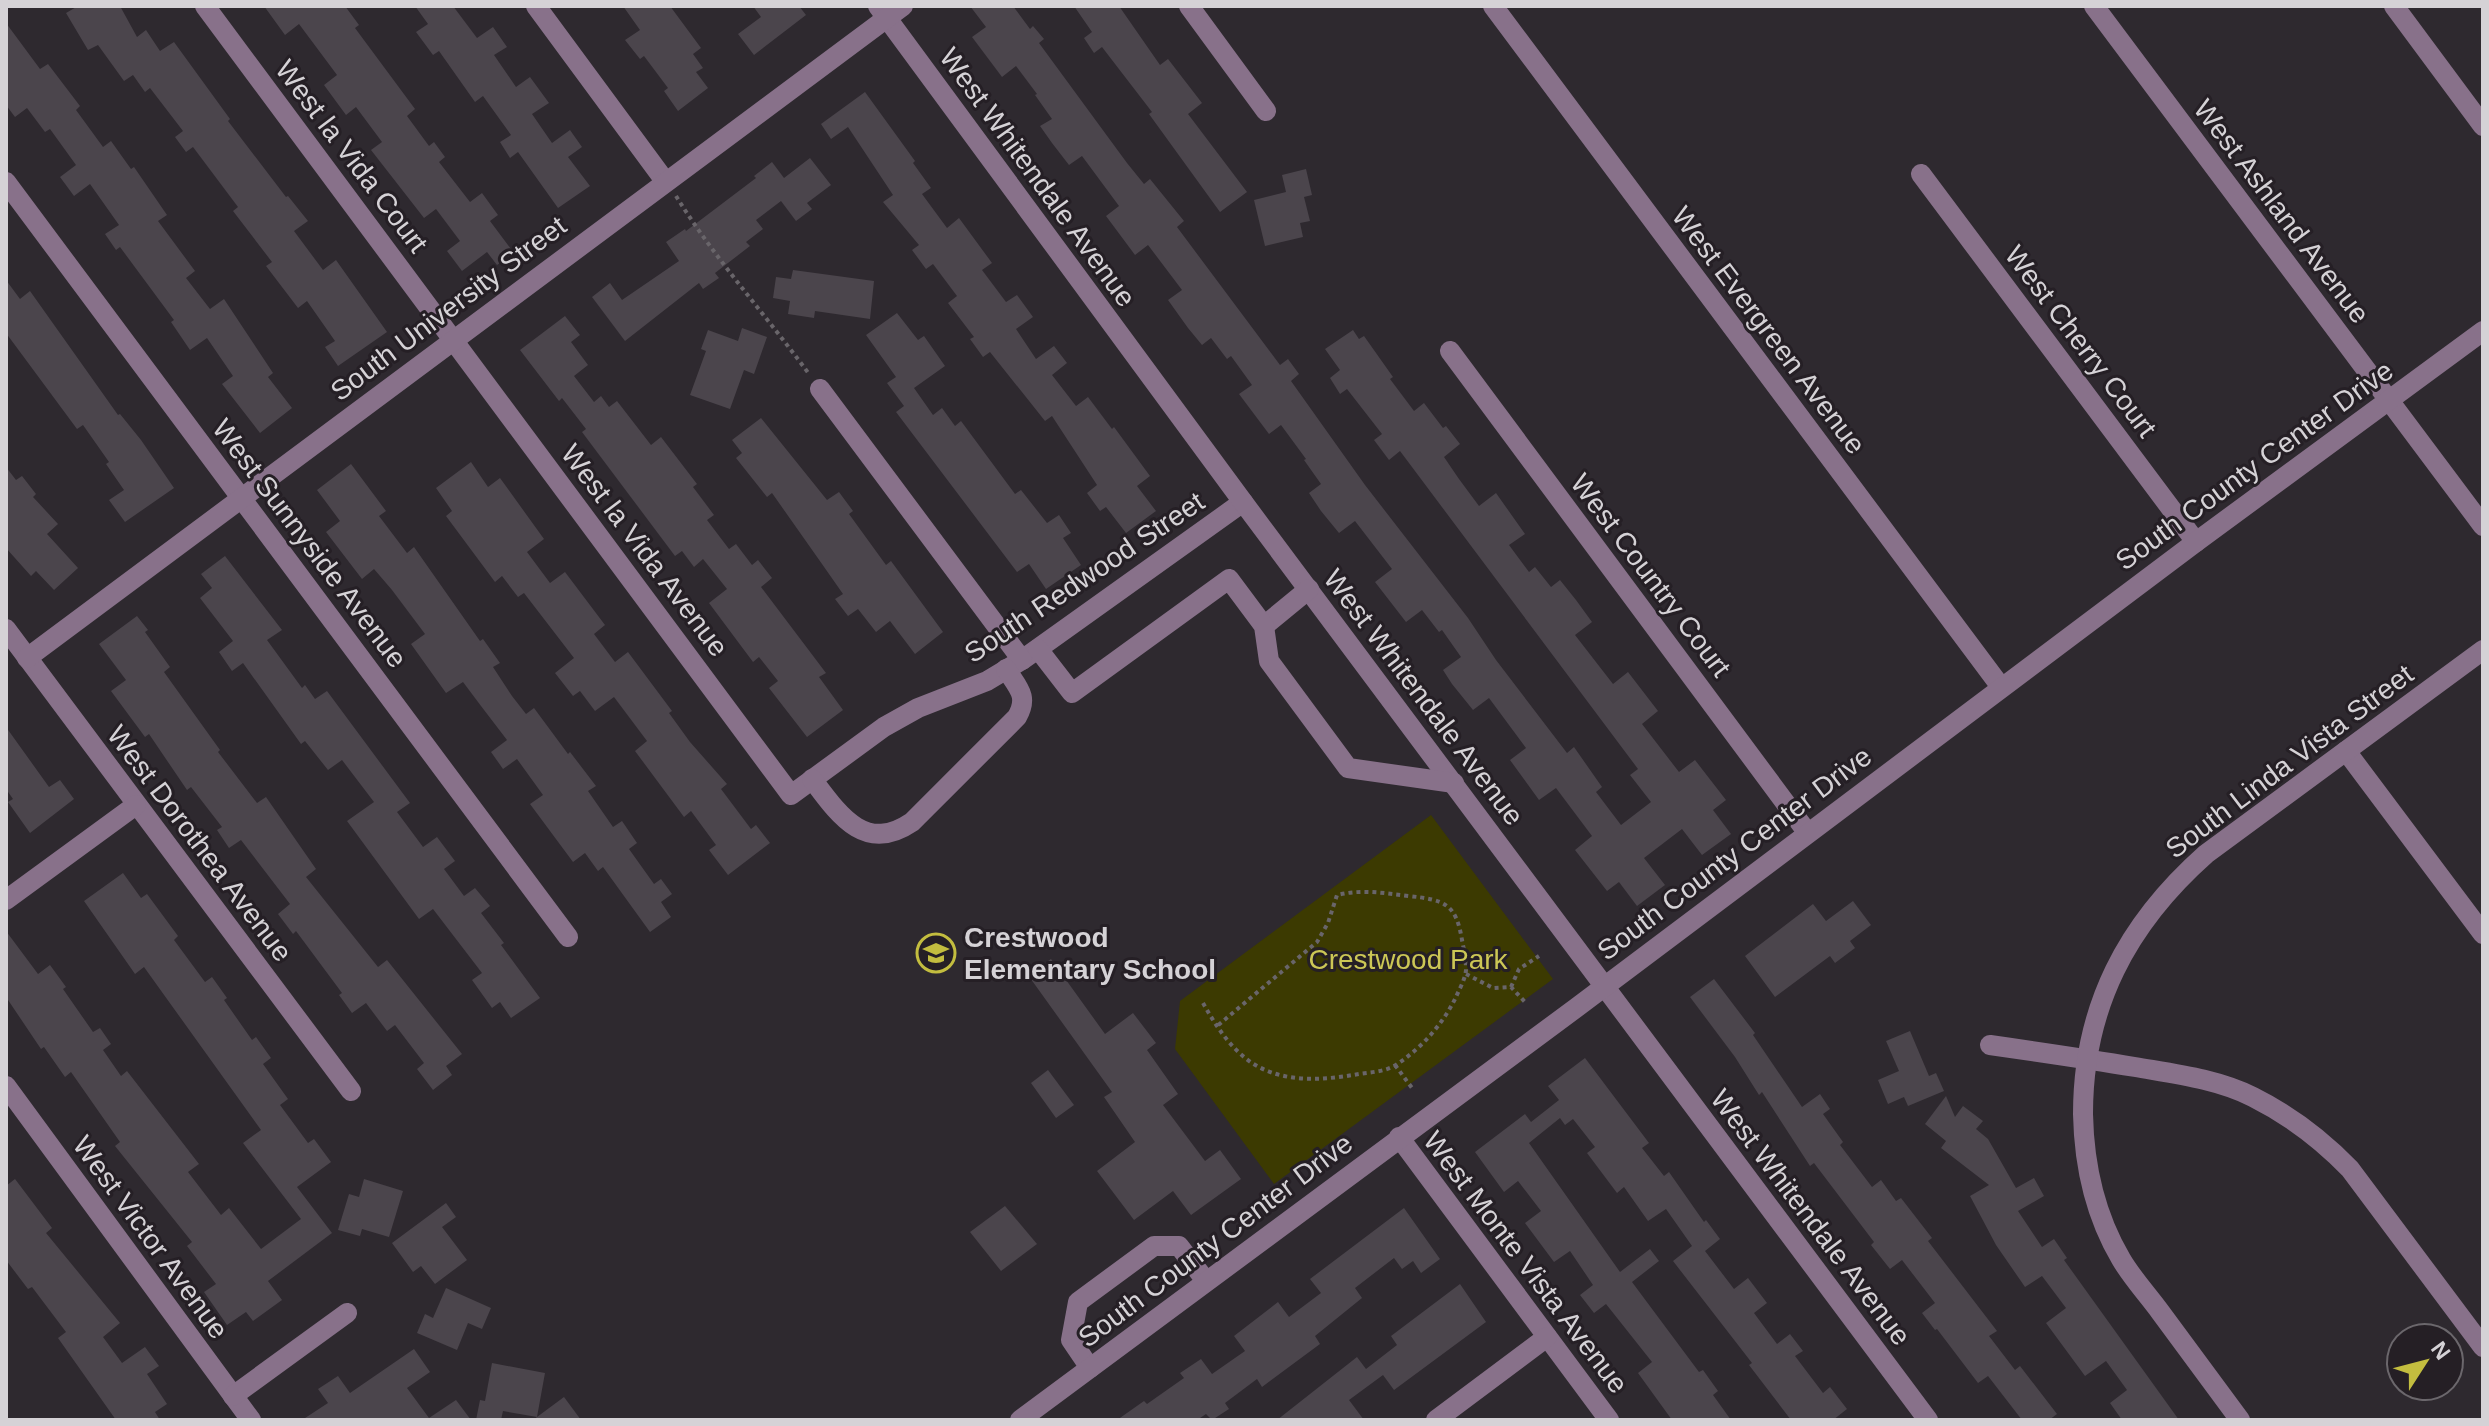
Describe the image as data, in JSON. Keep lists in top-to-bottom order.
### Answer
{
  "streets": {
    "street": [
      "West la Vida Court",
      "West Whitendale Avenue",
      "West Ashland Avenue",
      "South University Street",
      "West Evergreen Avenue",
      "West Cherry Court",
      "South County Center Drive",
      "West Sunnyside Avenue",
      "West la Vida Avenue",
      "West Country Court",
      "South Redwood Street",
      "South Linda Vista Street",
      "West Dorothea Avenue",
      "West Victor Avenue",
      "West Monte Vista Avenue"
    ]
  },
  "crossings": [
    ["West la Vida Court", "South University Street"],
    ["West la Vida Court", "West la Vida Avenue"],
    ["West Whitendale Avenue", "South University Street"],
    ["West Whitendale Avenue", "South County Center Drive"],
    ["West Whitendale Avenue", "South Redwood Street"],
    ["West Ashland Avenue", "South County Center Drive"],
    ["South University Street", "West Sunnyside Avenue"],
    ["South University Street", "West la Vida Avenue"],
    ["South University Street", "West Dorothea Avenue"],
    ["West Evergreen Avenue", "South County Center Drive"],
    ["West Cherry Court", "South County Center Drive"],
    ["South County Center Drive", "West Country Court"],
    ["South County Center Drive", "West Monte Vista Avenue"],
    ["West la Vida Avenue", "South Redwood Street"]
  ],
  "parks": ["Crestwood Park"],
  "places": {
    "school or university": ["Crestwood Elementary School"]
  },
  "north": "top right"
}
